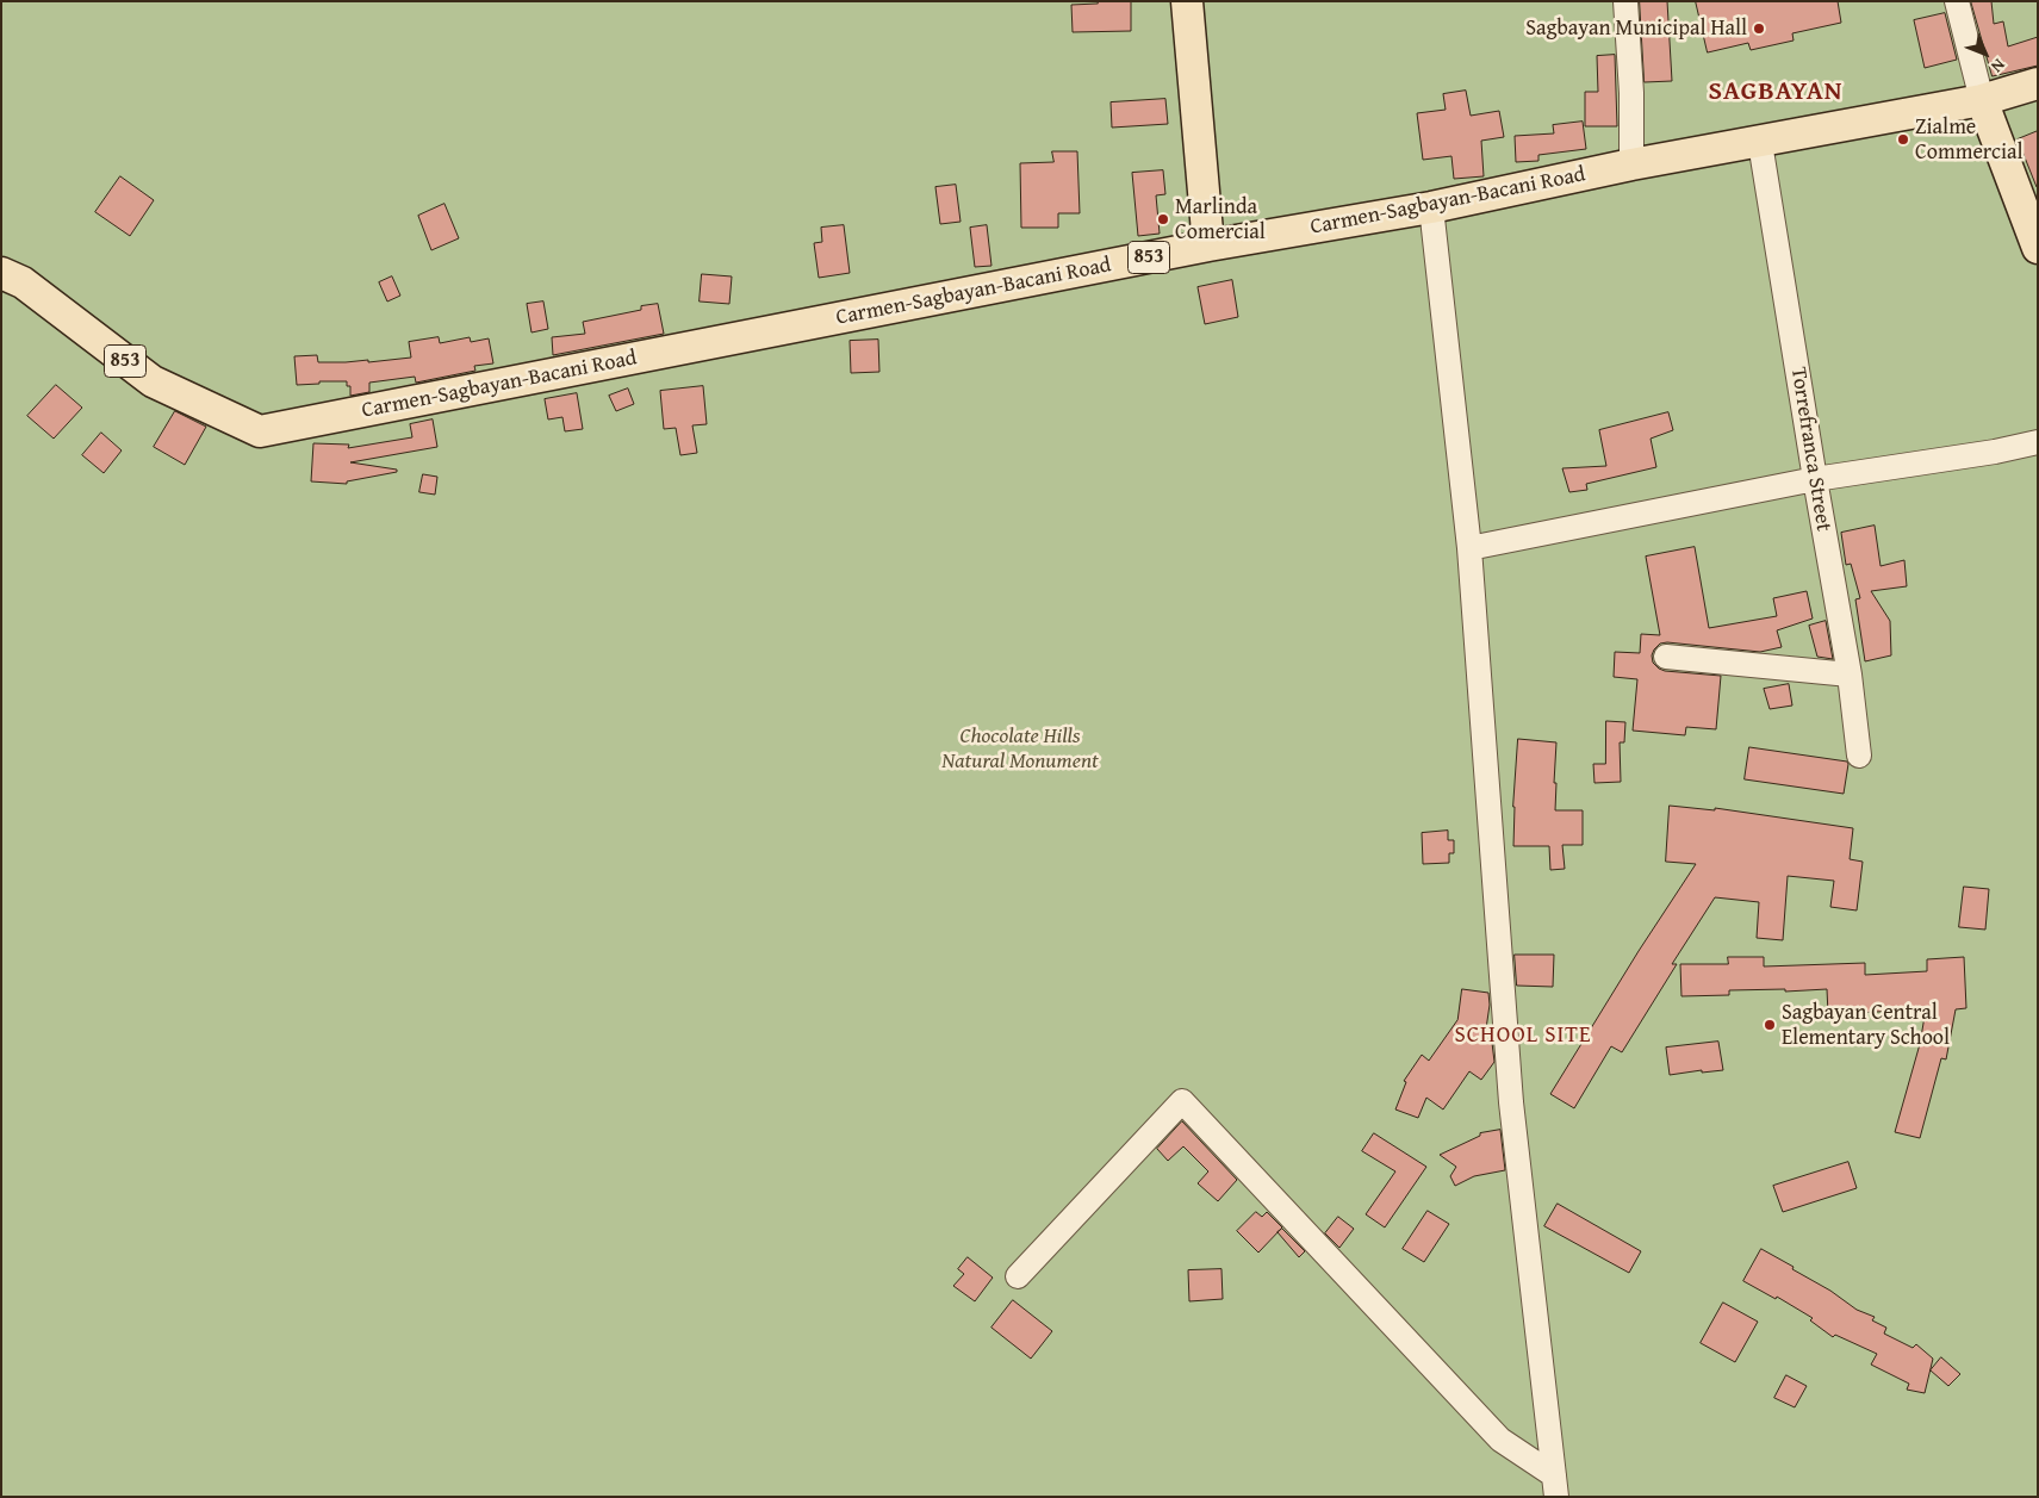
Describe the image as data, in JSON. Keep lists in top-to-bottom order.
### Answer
{
  "streets": {
    "main road": ["Carmen-Sagbayan-Bacani Road", "853"],
    "street": ["Torrefranca Street"]
  },
  "crossings": [
    ["Carmen-Sagbayan-Bacani Road", "Torrefranca Street"]
  ],
  "districts": ["SAGBAYAN", "SCHOOL SITE"],
  "parks": ["Chocolate Hills Natural Monument"],
  "places": [
    "Sagbayan Municipal Hall",
    "Zialme Commercial",
    "Marlinda Comercial",
    "Sagbayan Central Elementary School"
  ],
  "north": "bottom right"
}
